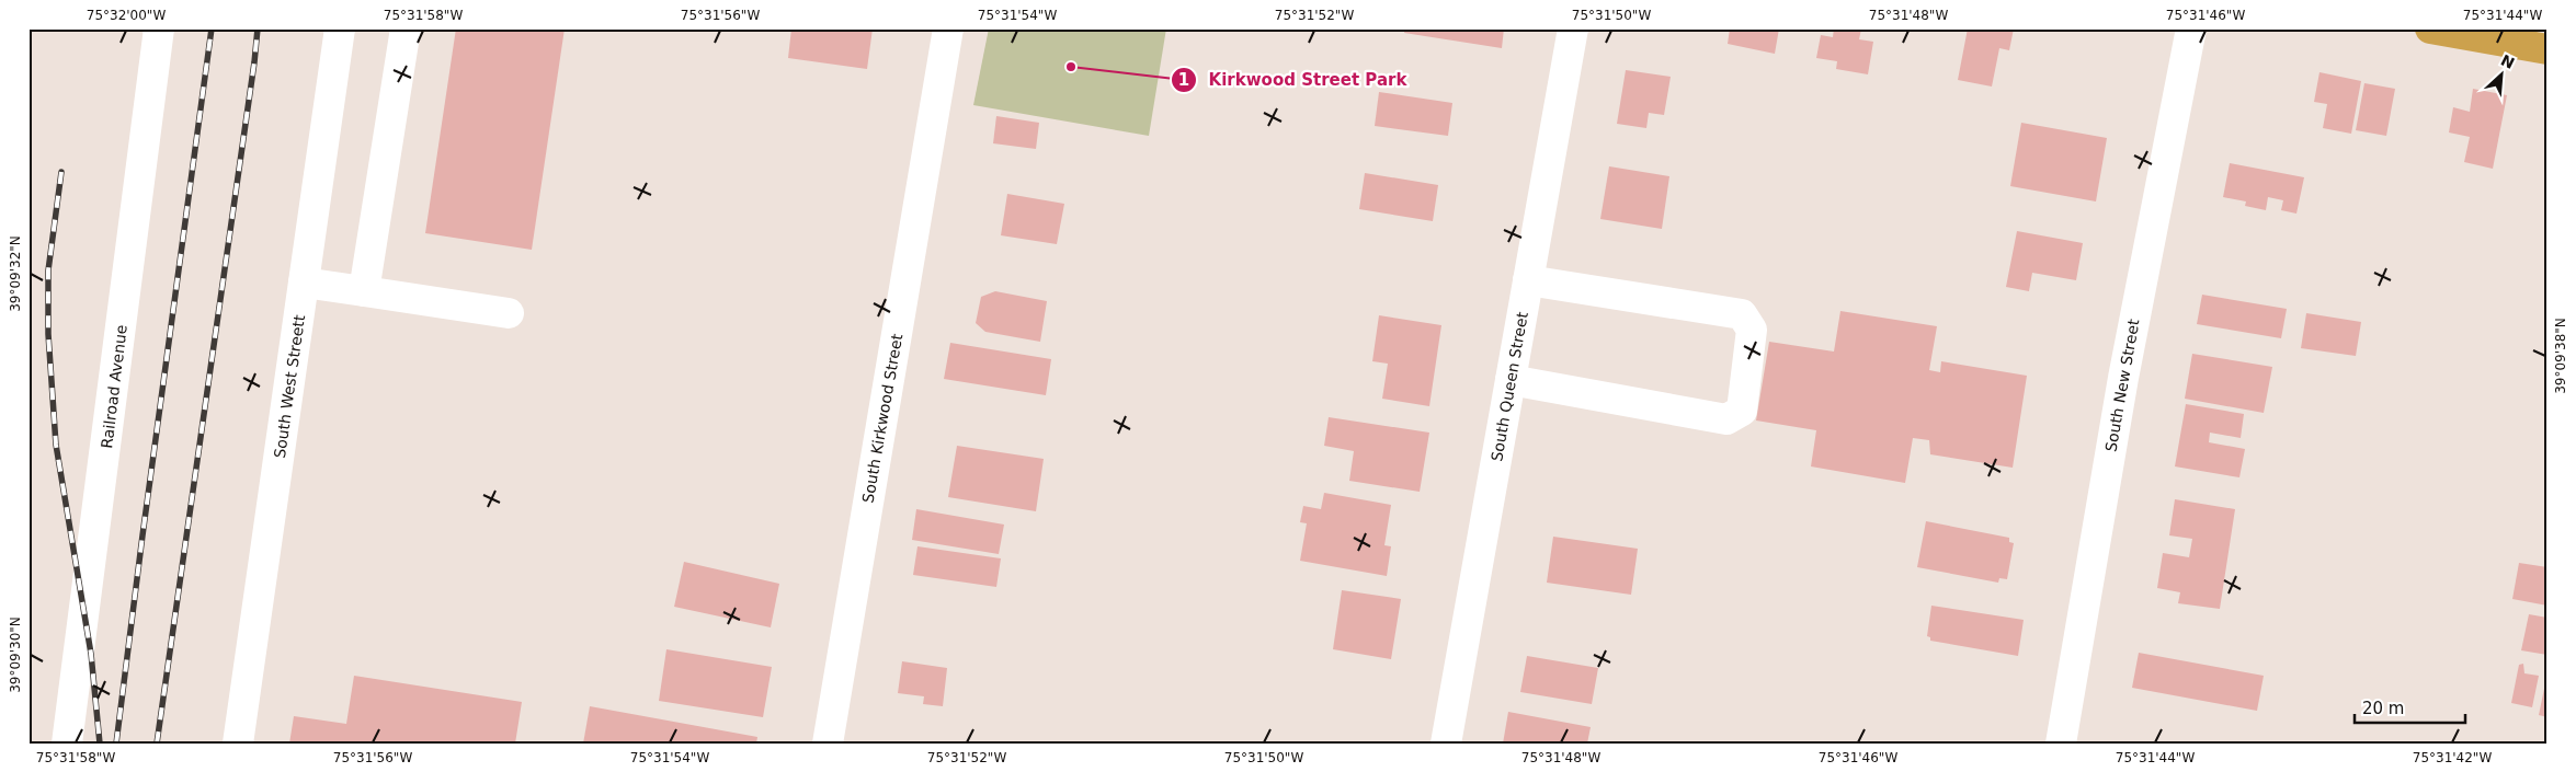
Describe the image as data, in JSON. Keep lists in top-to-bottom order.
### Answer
{
  "streets": {
    "street": [
      "South New Street",
      "Railroad Avenue",
      "South West Streett",
      "South Queen Street",
      "South Kirkwood Street"
    ]
  },
  "places": ["Kirkwood Street Park"],
  "scale_bar": "20 m",
  "north": "top right",
  "coordinates": [
    "75°32'00\"W",
    "75°31'58\"W",
    "75°31'56\"W",
    "75°31'54\"W",
    "75°31'52\"W",
    "75°31'50\"W",
    "75°31'48\"W",
    "75°31'46\"W",
    "75°31'44\"W",
    "39°09'32\"N",
    "39°09'38\"N",
    "39°09'30\"N",
    "75°31'42\"W"
  ]
}
